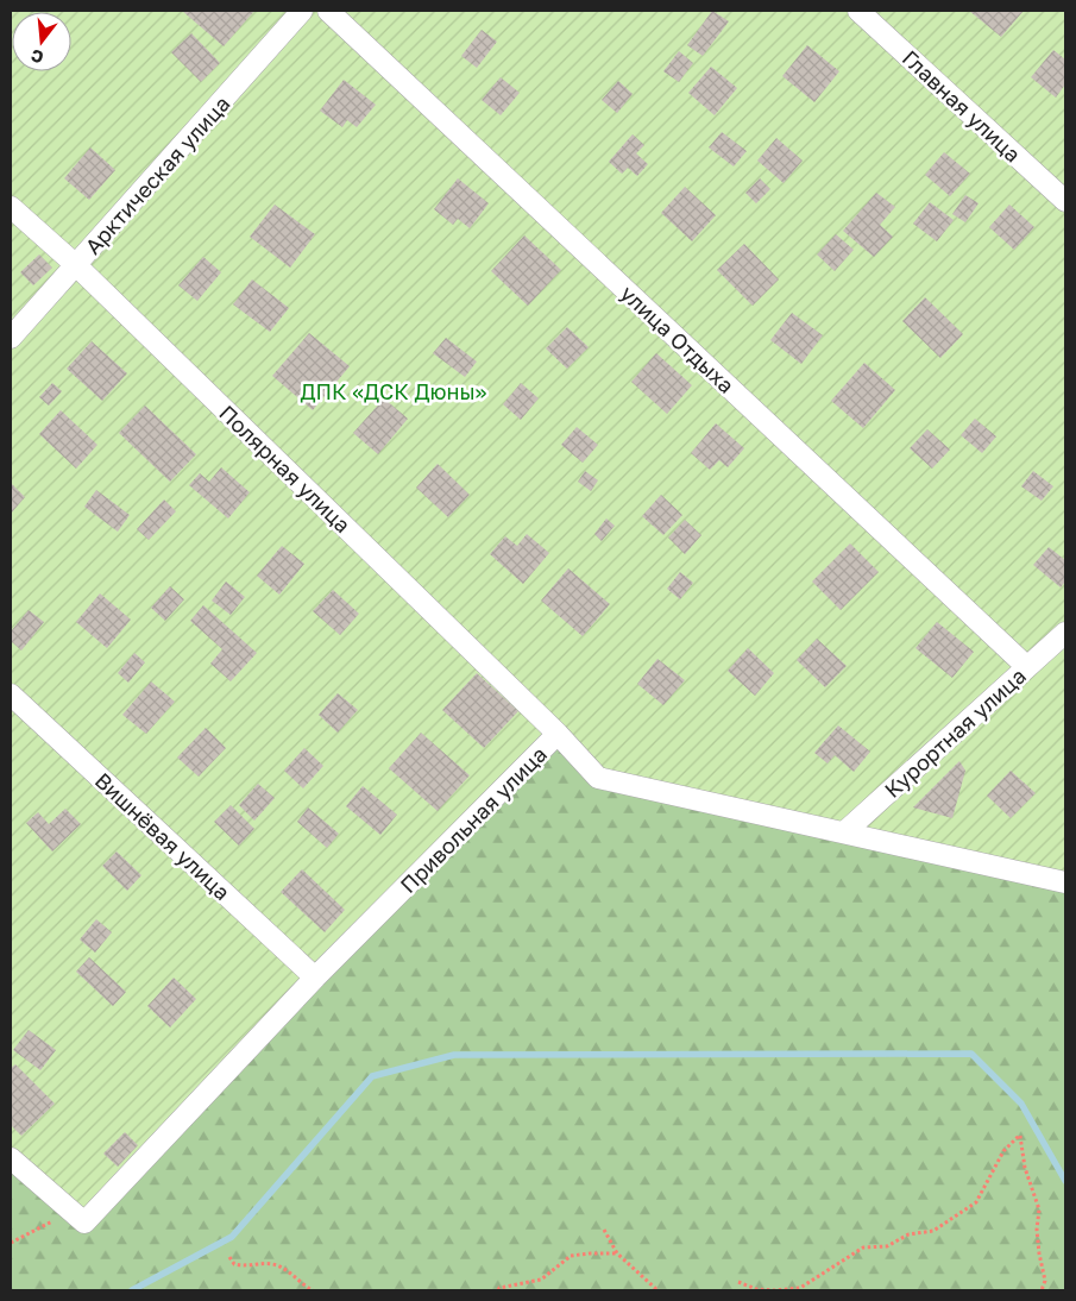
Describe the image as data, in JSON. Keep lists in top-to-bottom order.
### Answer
{
  "streets": {
    "street": [
      "Главная улица",
      "Арктическая улица",
      "улица Отдыха",
      "Полярная улица",
      "Курортная улица",
      "Привольная улица",
      "Вишнёвая улица"
    ]
  },
  "crossings": [
    ["Арктическая улица", "Полярная улица"],
    ["улица Отдыха", "Курортная улица"],
    ["Полярная улица", "Привольная улица"],
    ["Курортная улица", "Привольная улица"],
    ["Привольная улица", "Вишнёвая улица"]
  ],
  "parks": ["ДПК «ДСК Дюны»"],
  "north": "bottom"
}
